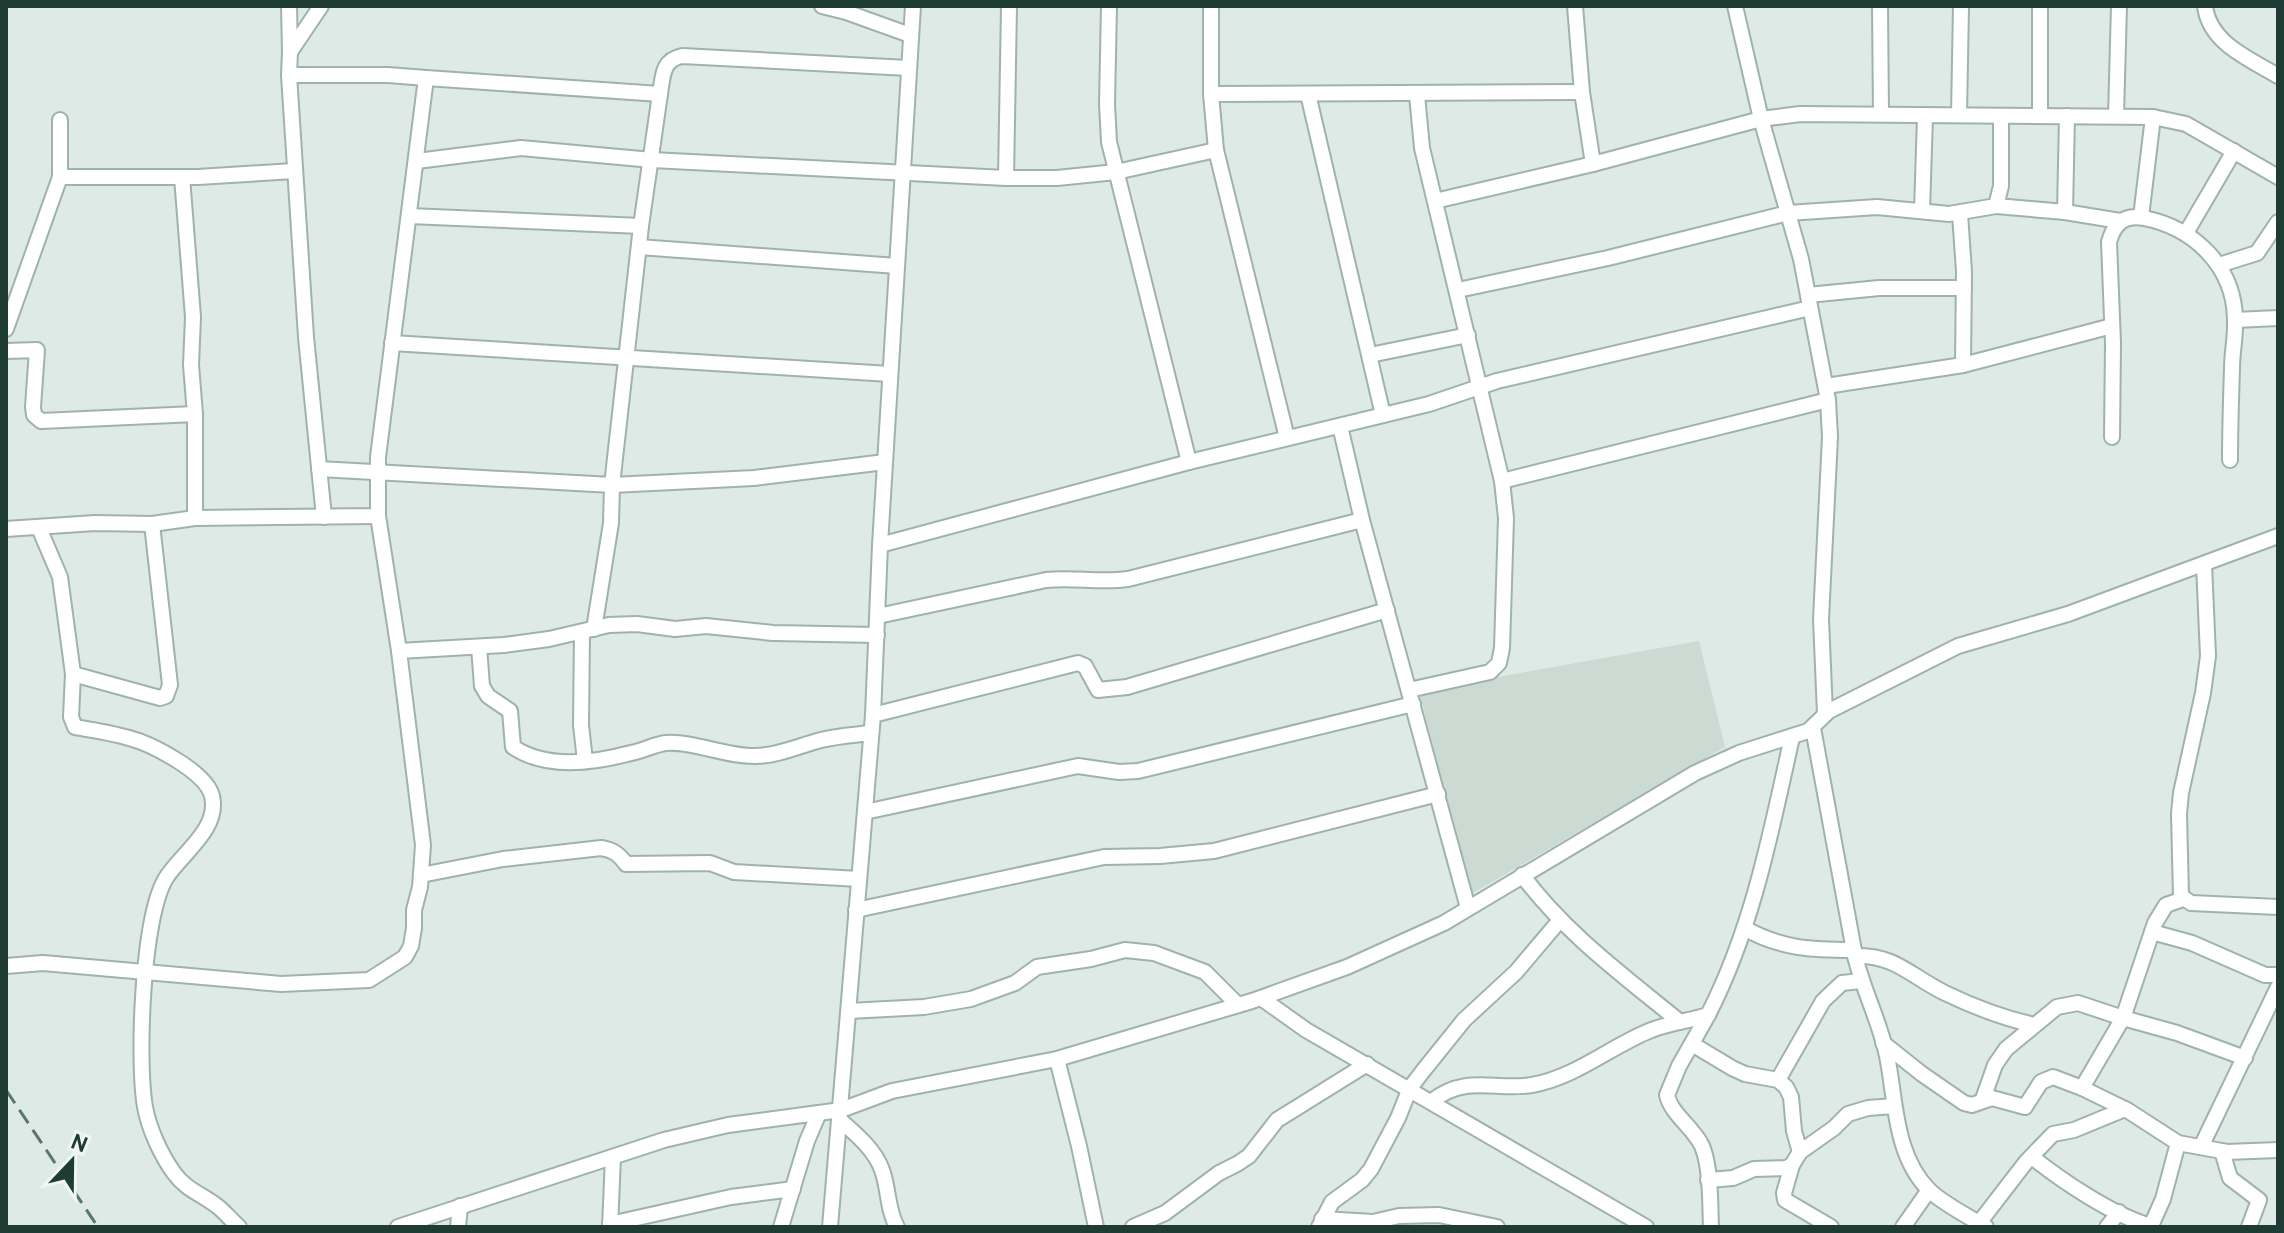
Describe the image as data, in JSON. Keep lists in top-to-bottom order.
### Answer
{
  "north": "top"
}
